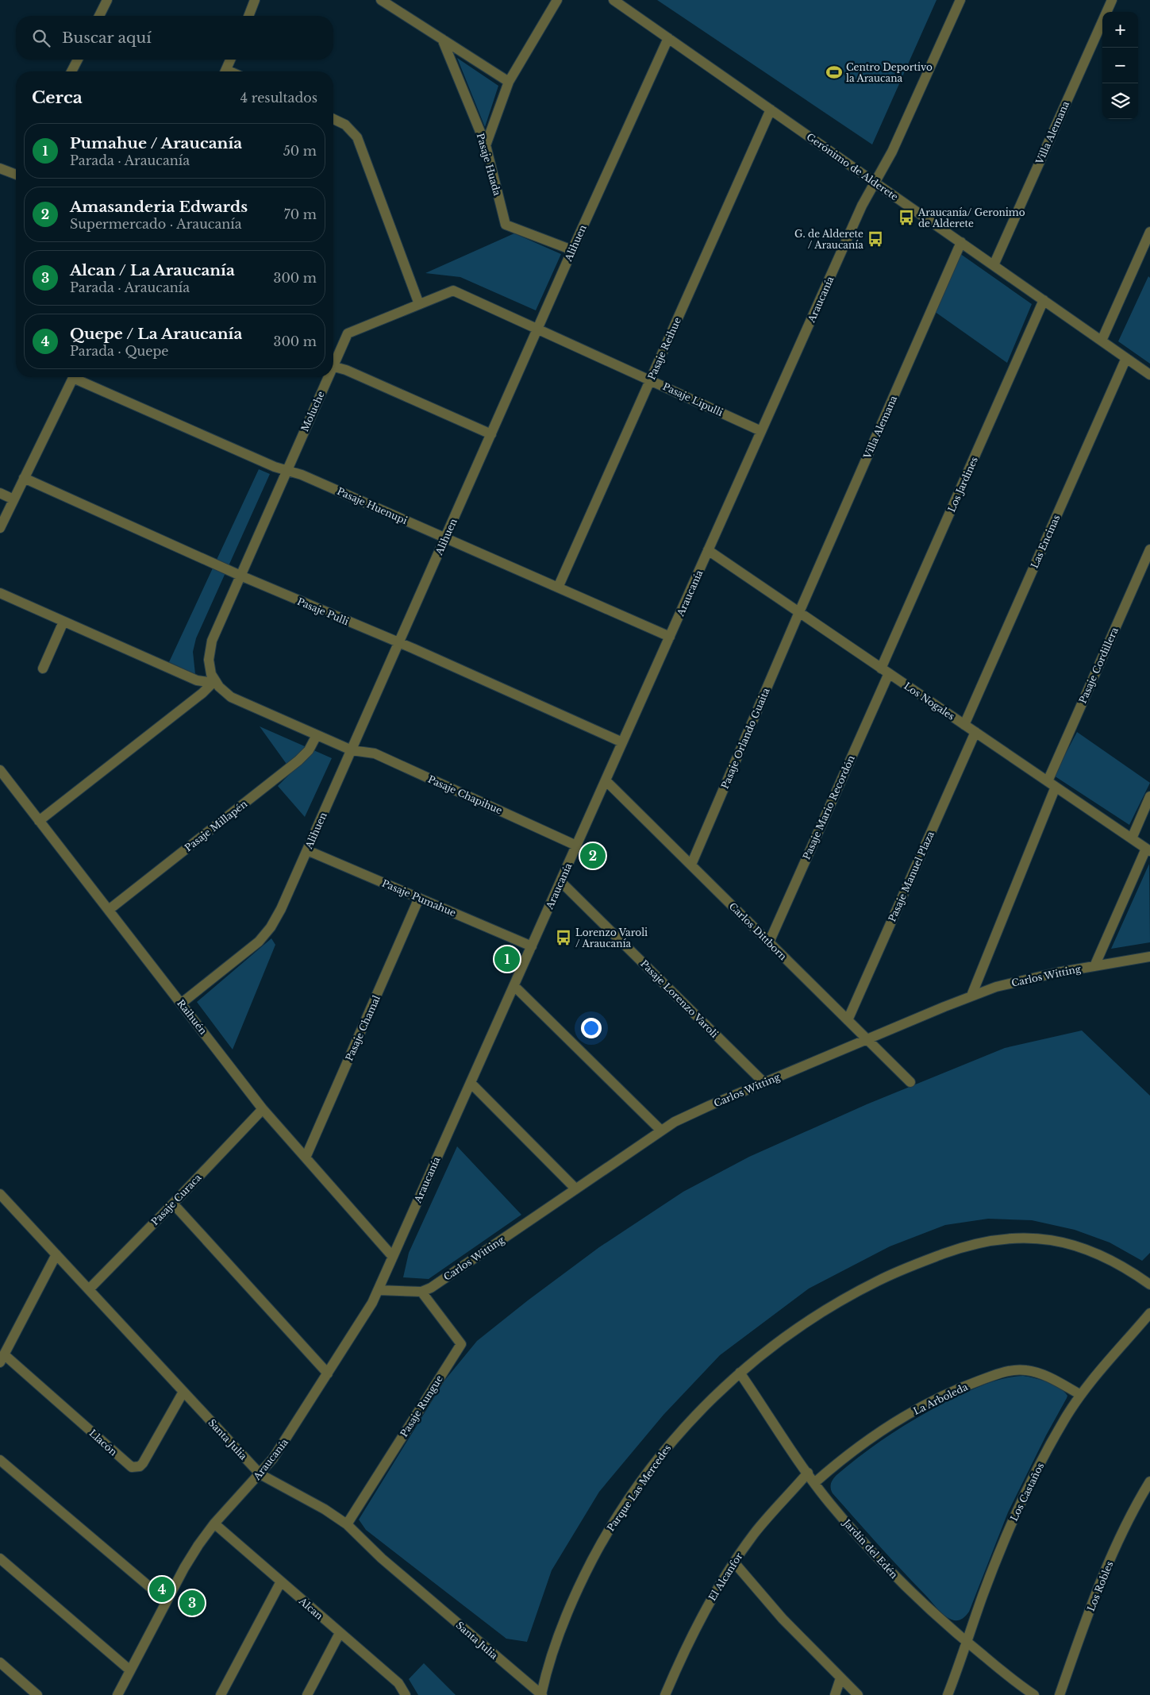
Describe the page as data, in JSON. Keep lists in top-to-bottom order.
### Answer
{
  "streets": {
    "street": [
      "Villa Alemana",
      "Pasaje Huada",
      "Gerónimo de Alderete",
      "Alihuen",
      "Araucanía",
      "Pasaje Reihue",
      "Pasaje Lipulli",
      "Moluche",
      "Los Jardines",
      "Pasaje Huenupi",
      "Las Encinas",
      "Pasaje Pulli",
      "Pasaje Cordillera",
      "Los Nogales",
      "Pasaje Orlando Guaita",
      "Pasaje Chapihue",
      "Pasaje Mario Recordón",
      "Pasaje Millapén",
      "Pasaje Manuel Plaza",
      "Pasaje Pumahue",
      "Carlos Dittborn",
      "Carlos Witting",
      "Pasaje Lorenzo Varoli",
      "Raihuén",
      "Pasaje Chamal",
      "Pasaje Curaca",
      "La Arboleda",
      "Pasaje Rungue",
      "Santa Julia",
      "Llacón",
      "Parque Las Mercedes",
      "Los Castaños",
      "Jardín del Edén",
      "El Alcanfor",
      "Los Robles",
      "Alcan"
    ]
  },
  "crossings": [
    ["Villa Alemana", "Gerónimo de Alderete"],
    ["Villa Alemana", "Los Nogales"],
    ["Villa Alemana", "Pasaje Orlando Guaita"],
    ["Pasaje Huada", "Alihuen"],
    ["Gerónimo de Alderete", "Alihuen"],
    ["Gerónimo de Alderete", "Araucanía"],
    ["Gerónimo de Alderete", "Pasaje Reihue"],
    ["Gerónimo de Alderete", "Los Jardines"],
    ["Gerónimo de Alderete", "Las Encinas"],
    ["Alihuen", "Pasaje Lipulli"],
    ["Alihuen", "Moluche"],
    ["Alihuen", "Pasaje Huenupi"],
    ["Alihuen", "Pasaje Pulli"],
    ["Alihuen", "Pasaje Chapihue"],
    ["Alihuen", "Pasaje Pumahue"],
    ["Alihuen", "Raihuén"],
    ["Araucanía", "Pasaje Lipulli"],
    ["Araucanía", "Pasaje Huenupi"],
    ["Araucanía", "Pasaje Pulli"],
    ["Araucanía", "Los Nogales"],
    ["Araucanía", "Pasaje Chapihue"],
    ["Araucanía", "Pasaje Pumahue"],
    ["Araucanía", "Carlos Dittborn"],
    ["Araucanía", "Pasaje Lorenzo Varoli"],
    ["Araucanía", "Raihuén"],
    ["Araucanía", "Santa Julia"],
    ["Araucanía", "Alcan"],
    ["Pasaje Reihue", "Pasaje Lipulli"],
    ["Pasaje Reihue", "Pasaje Huenupi"],
    ["Pasaje Lipulli", "Moluche"],
    ["Moluche", "Pasaje Huenupi"],
    ["Moluche", "Pasaje Pulli"],
    ["Moluche", "Pasaje Chapihue"],
    ["Los Jardines", "Los Nogales"],
    ["Los Jardines", "Pasaje Mario Recordón"],
    ["Las Encinas", "Los Nogales"],
    ["Pasaje Cordillera", "Los Nogales"],
    ["Pasaje Cordillera", "Carlos Witting"],
    ["Los Nogales", "Pasaje Orlando Guaita"],
    ["Los Nogales", "Pasaje Mario Recordón"],
    ["Los Nogales", "Pasaje Manuel Plaza"],
    ["Pasaje Orlando Guaita", "Carlos Dittborn"],
    ["Pasaje Chapihue", "Pasaje Millapén"],
    ["Pasaje Mario Recordón", "Carlos Dittborn"],
    ["Pasaje Millapén", "Raihuén"],
    ["Pasaje Manuel Plaza", "Carlos Dittborn"],
    ["Pasaje Pumahue", "Pasaje Chamal"],
    ["Carlos Dittborn", "Carlos Witting"],
    ["Carlos Witting", "Pasaje Lorenzo Varoli"],
    ["Carlos Witting", "Pasaje Rungue"],
    ["Raihuén", "Pasaje Chamal"],
    ["Raihuén", "Pasaje Curaca"],
    ["Pasaje Curaca", "Santa Julia"],
    ["La Arboleda", "Los Castaños"],
    ["La Arboleda", "Jardín del Edén"],
    ["Pasaje Rungue", "Santa Julia"],
    ["Santa Julia", "Llacón"],
    ["Santa Julia", "Parque Las Mercedes"],
    ["Parque Las Mercedes", "Jardín del Edén"],
    ["Los Castaños", "Jardín del Edén"],
    ["Jardín del Edén", "El Alcanfor"]
  ],
  "places": {
    "sports": ["Centro Deportivo la Araucana"],
    "bus stop": ["Araucanía/ Geronimo de Alderete", "G. de Alderete / Araucanía", "Lorenzo Varoli / Araucanía"]
  },
  "page": {
    "map_buttons": ["+", "−"],
    "search": "Buscar aquí",
    "heading": ["Cerca", "4 resultados"],
    "list": [
      {
        "mark": "1",
        "name": "Pumahue / Araucanía",
        "note": "Parada · Araucanía",
        "value": "50 m"
      },
      {
        "mark": "2",
        "name": "Amasanderia Edwards",
        "note": "Supermercado · Araucanía",
        "value": "70 m"
      },
      {
        "mark": "3",
        "name": "Alcan / La Araucanía",
        "note": "Parada · Araucanía",
        "value": "300 m"
      },
      {
        "mark": "4",
        "name": "Quepe / La Araucanía",
        "note": "Parada · Quepe",
        "value": "300 m"
      }
    ],
    "pins": [
      "2",
      "1",
      "4",
      "3"
    ]
  }
}
